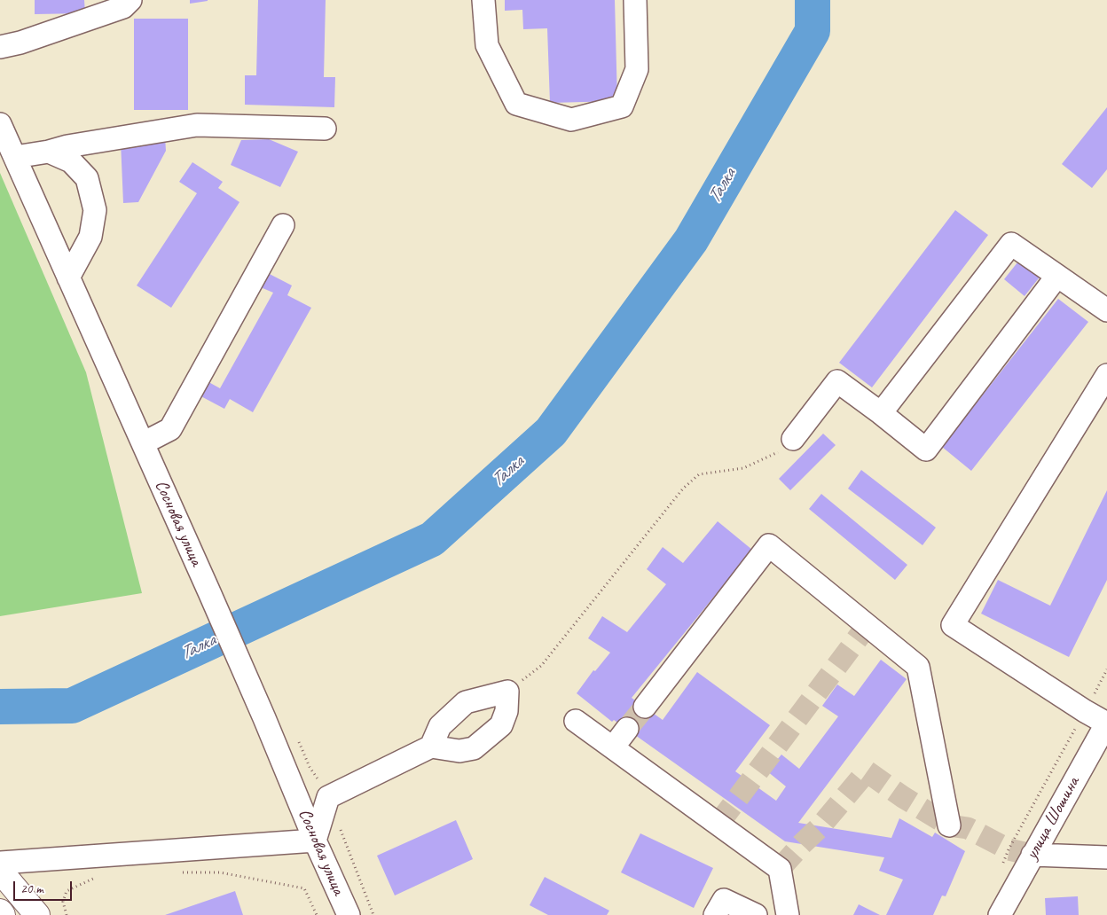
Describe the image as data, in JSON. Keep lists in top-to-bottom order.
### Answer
{
  "streets": {
    "street": ["Сосновая улица", "улица Шошина"]
  },
  "water": ["Талка"],
  "scale_bar": "20 m"
}
